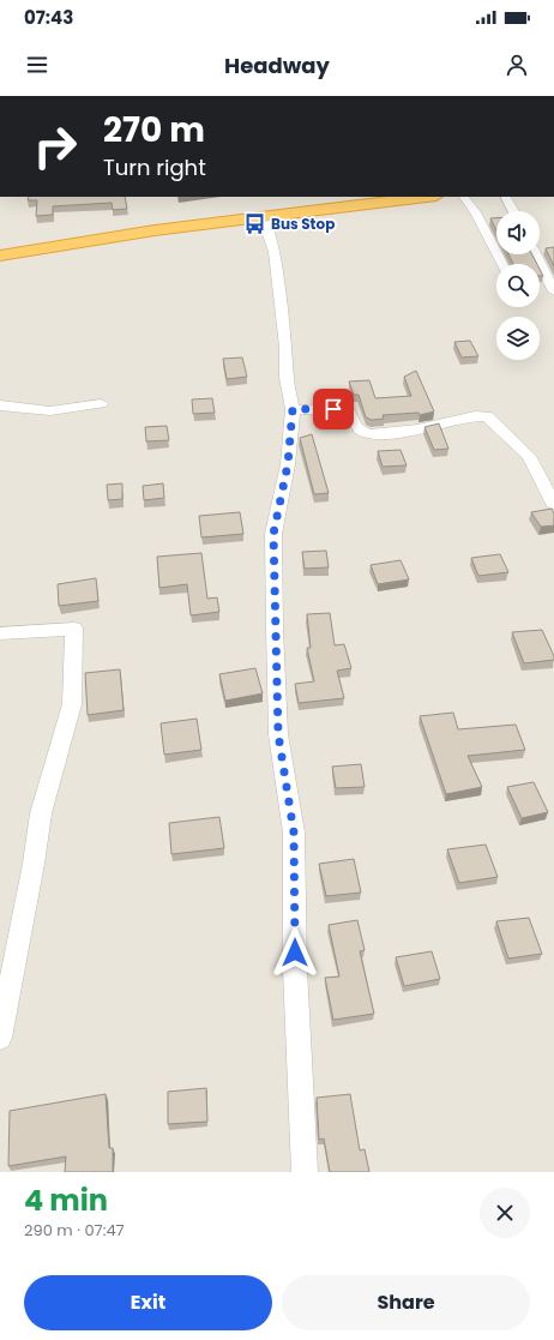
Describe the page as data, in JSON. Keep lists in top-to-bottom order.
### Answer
{
  "places": {
    "bus stop": ["Bus Stop"]
  },
  "page": {
    "status": "07:43",
    "header": "Headway",
    "turn": ["270 m", "Turn right"],
    "heading": ["4 min", "290 m · 07:47"],
    "buttons": ["Exit", "Share"]
  }
}
